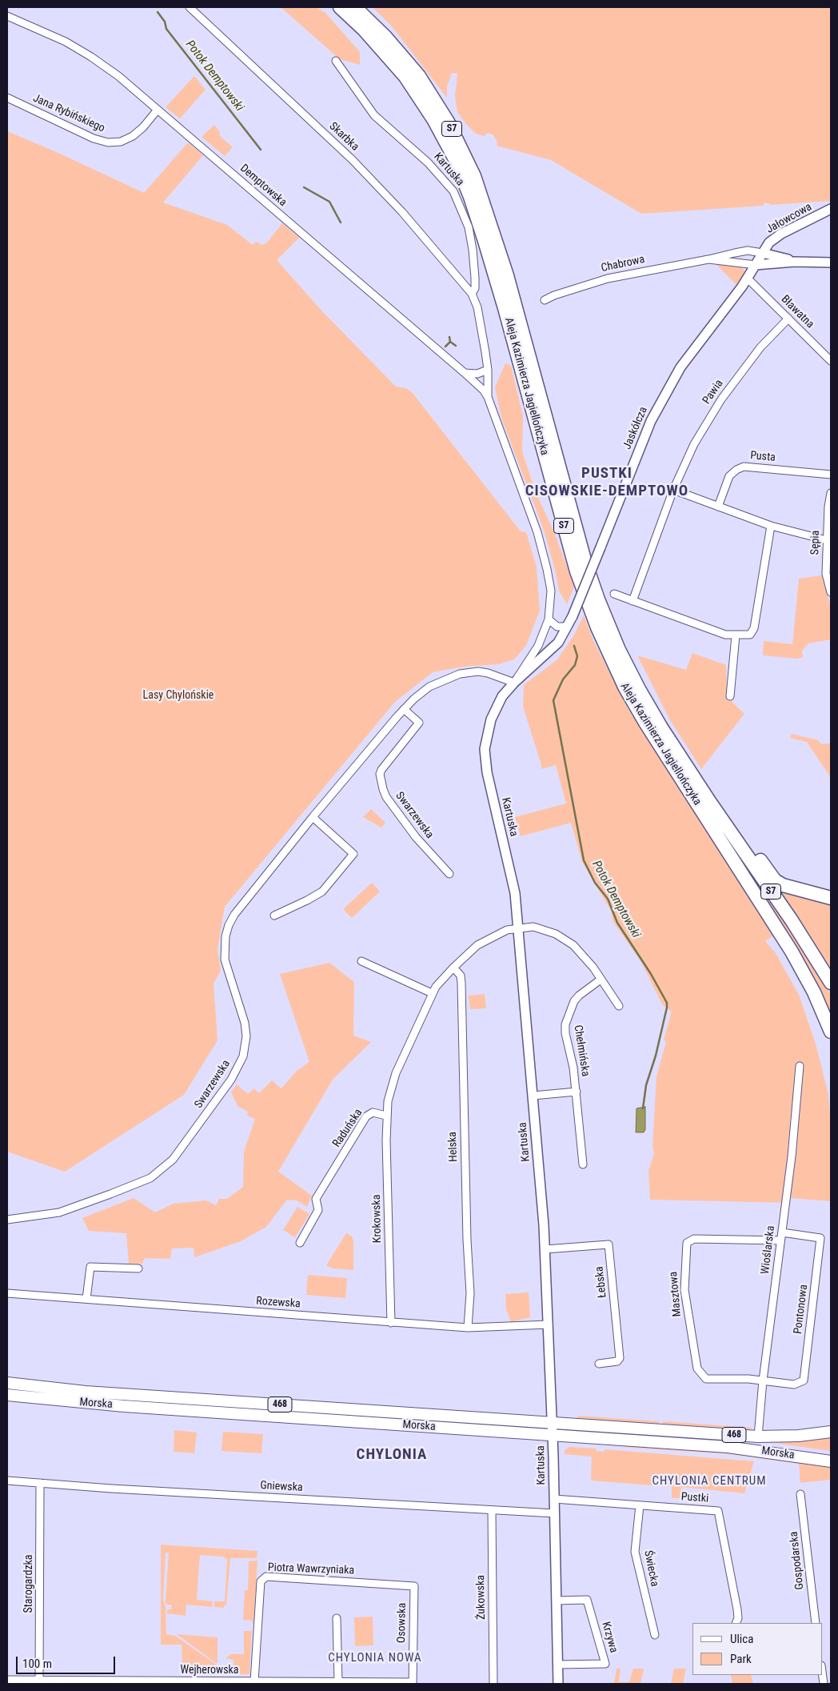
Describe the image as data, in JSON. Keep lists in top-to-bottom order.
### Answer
{
  "streets": {
    "highway": ["S7", "Aleja Kazimierza Jagiellończyka"],
    "main road": ["Morska", "468"],
    "street": [
      "Jana Rybińskiego",
      "Skarbka",
      "Kartuska",
      "Demptowska",
      "Jałowcowa",
      "Chabrowa",
      "Bławatna",
      "Pawia",
      "Jaskółcza",
      "Pusta",
      "Sępia",
      "Swarzewska",
      "Chełmińska",
      "Raduńska",
      "Helska",
      "Krokowska",
      "Wioślarska",
      "Łebska",
      "Masztowa",
      "Rozewska",
      "Pontonowa",
      "Gniewska",
      "Pustki",
      "Gospodarska",
      "Świecka",
      "Piotra Wawrzyniaka",
      "Starogardzka",
      "Żukowska",
      "Osowska",
      "Krzywa",
      "Wejherowska"
    ]
  },
  "crossings": [
    ["Jana Rybińskiego", "Demptowska"],
    ["Skarbka", "Kartuska"],
    ["Kartuska", "Demptowska"],
    ["Kartuska", "Jaskółcza"],
    ["Kartuska", "Swarzewska"],
    ["Kartuska", "Chełmińska"],
    ["Kartuska", "Łebska"],
    ["Kartuska", "Rozewska"],
    ["Kartuska", "Morska"],
    ["Kartuska", "Gniewska"],
    ["Kartuska", "Pustki"],
    ["Kartuska", "Krzywa"],
    ["Jałowcowa", "Chabrowa"],
    ["Jałowcowa", "Jaskółcza"],
    ["Chabrowa", "Jaskółcza"],
    ["Bławatna", "Pawia"],
    ["Bławatna", "Jaskółcza"],
    ["Jaskółcza", "Swarzewska"],
    ["Raduńska", "Krokowska"],
    ["Helska", "Rozewska"],
    ["Krokowska", "Rozewska"],
    ["Wioślarska", "Masztowa"],
    ["Wioślarska", "Pontonowa"],
    ["Wioślarska", "Morska"],
    ["Masztowa", "Pontonowa"],
    ["Gniewska", "Starogardzka"],
    ["Gniewska", "Żukowska"],
    ["Pustki", "Świecka"],
    ["Piotra Wawrzyniaka", "Osowska"],
    ["Piotra Wawrzyniaka", "Wejherowska"],
    ["Starogardzka", "Wejherowska"],
    ["Osowska", "Wejherowska"]
  ],
  "districts": [
    "PUSTKI CISOWSKIE-DEMPTOWO",
    "CHYLONIA",
    "CHYLONIA CENTRUM",
    "CHYLONIA NOWA"
  ],
  "water": ["Potok Demptowski"],
  "parks": ["Lasy Chylońskie"],
  "legend": ["Ulica", "Park"],
  "scale_bar": "100 m"
}
